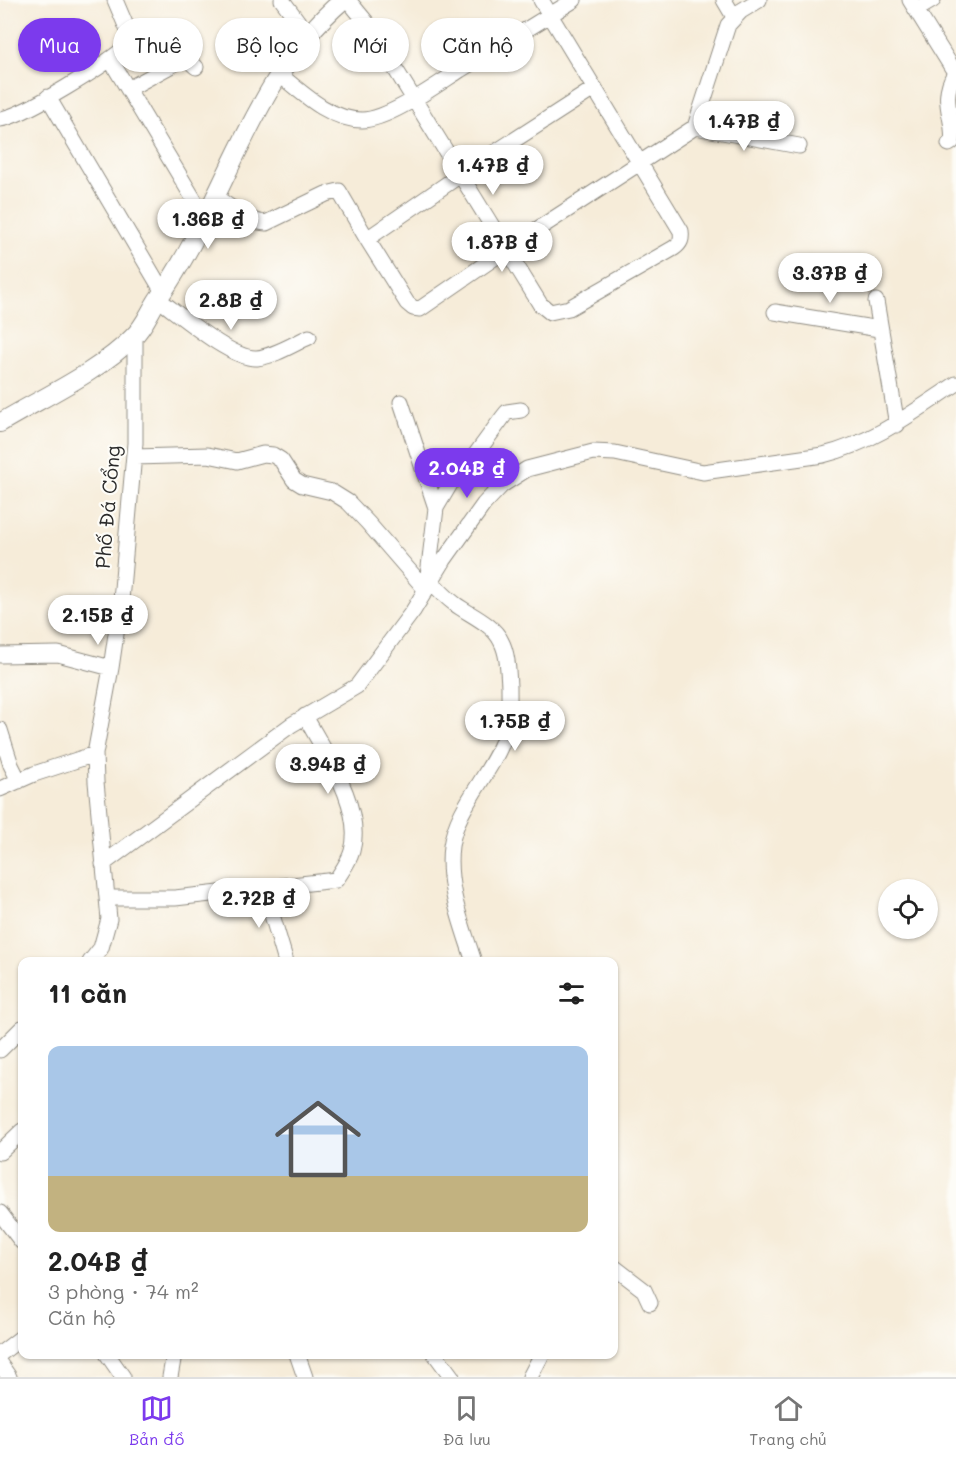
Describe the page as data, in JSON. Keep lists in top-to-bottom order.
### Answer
{
  "streets": {
    "street": ["Phố Đá Cổng"]
  },
  "page": {
    "chip": [
      "Mua",
      "Thuê",
      "Bộ lọc",
      "Mới",
      "Căn hộ"
    ],
    "price": [
      "1.47B ₫",
      "1.47B ₫",
      "1.36B ₫",
      "1.87B ₫",
      "3.37B ₫",
      "2.8B ₫",
      "2.04B ₫",
      "2.15B ₫",
      "1.75B ₫",
      "3.94B ₫",
      "2.72B ₫"
    ],
    "heading": "11 căn",
    "list": [
      {
        "name": "2.04B ₫",
        "note": "3 phòng · 74 m² · Căn hộ"
      }
    ],
    "tabs": ["Bản đồ", "Đã lưu", "Trang chủ"]
  }
}
